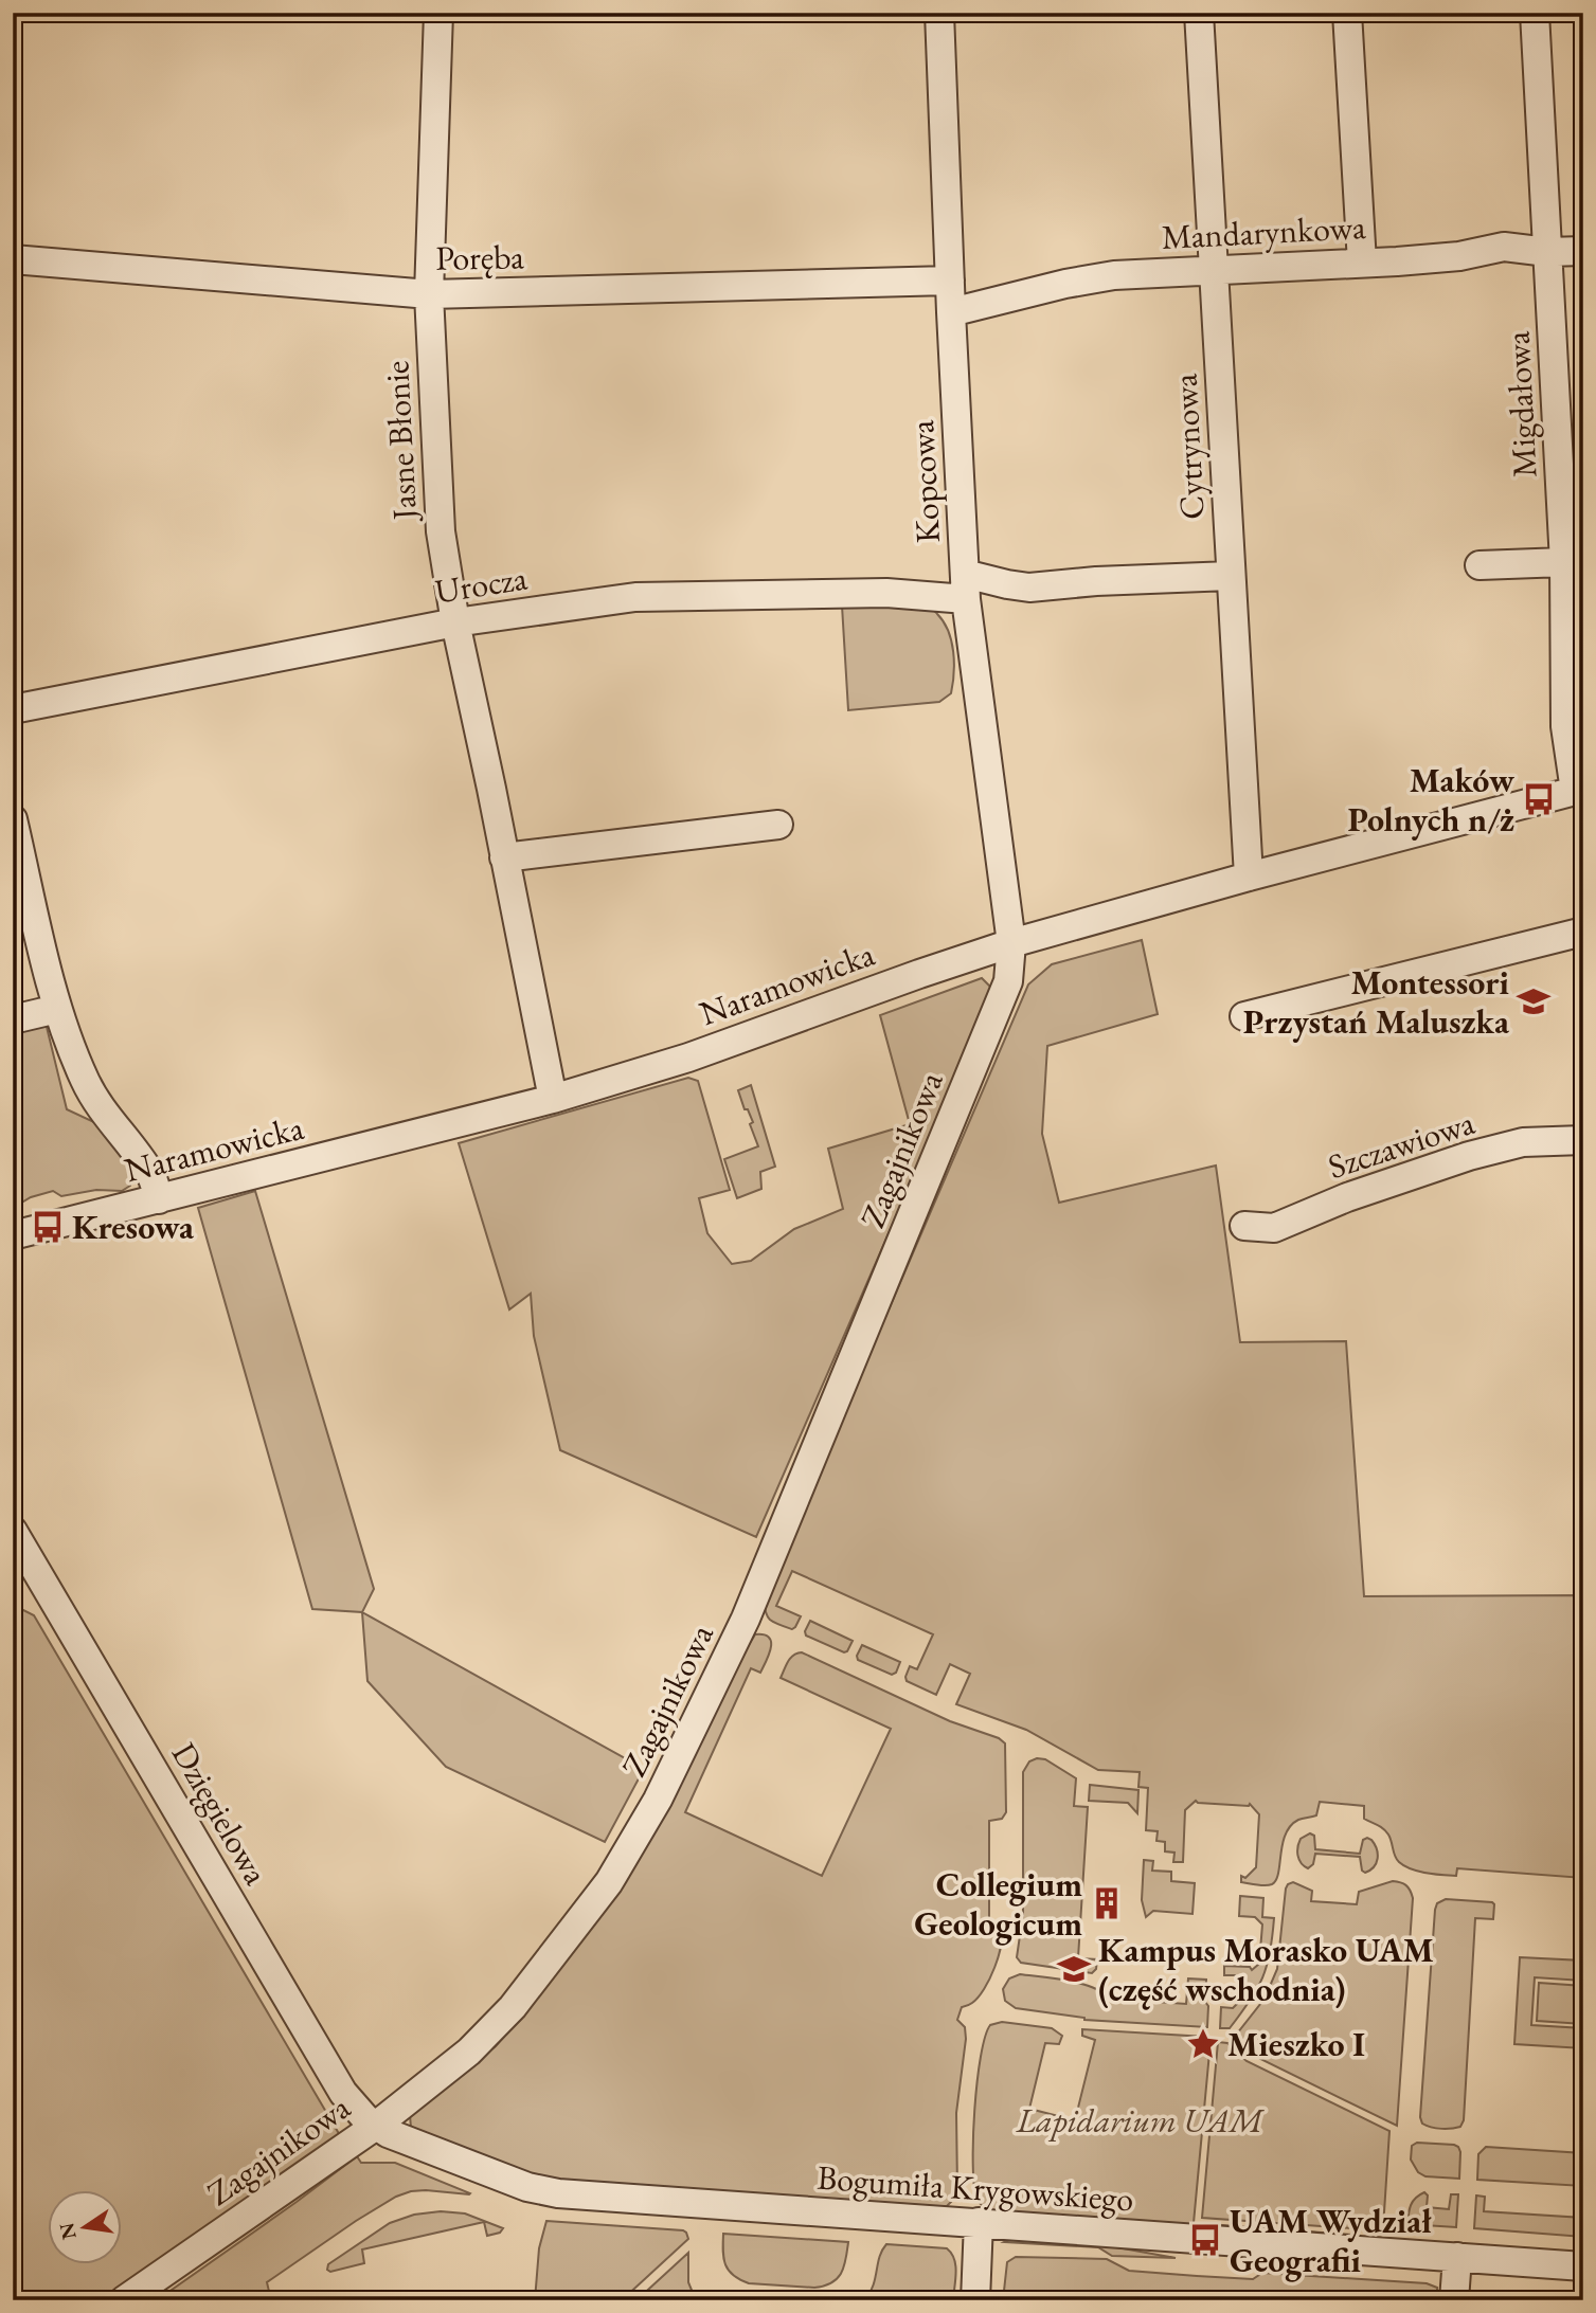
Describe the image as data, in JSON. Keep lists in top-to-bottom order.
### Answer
{
  "streets": {
    "street": [
      "Mandarynkowa",
      "Poręba",
      "Migdałowa",
      "Jasne Błonie",
      "Cytrynowa",
      "Kopcowa",
      "Urocza",
      "Naramowicka",
      "Szczawiowa",
      "Zagajnikowa",
      "Dzięgielowa",
      "Bogumiła Krygowskiego"
    ]
  },
  "crossings": [
    ["Mandarynkowa", "Migdałowa"],
    ["Mandarynkowa", "Cytrynowa"],
    ["Mandarynkowa", "Kopcowa"],
    ["Poręba", "Jasne Błonie"],
    ["Poręba", "Kopcowa"],
    ["Migdałowa", "Naramowicka"],
    ["Jasne Błonie", "Urocza"],
    ["Jasne Błonie", "Naramowicka"],
    ["Cytrynowa", "Urocza"],
    ["Cytrynowa", "Naramowicka"],
    ["Kopcowa", "Urocza"],
    ["Kopcowa", "Naramowicka"],
    ["Kopcowa", "Zagajnikowa"],
    ["Naramowicka", "Zagajnikowa"],
    ["Zagajnikowa", "Dzięgielowa"],
    ["Zagajnikowa", "Bogumiła Krygowskiego"],
    ["Dzięgielowa", "Bogumiła Krygowskiego"]
  ],
  "parks": ["Lapidarium UAM"],
  "places": {
    "bus stop": ["Maków Polnych n/ż", "Kresowa", "UAM Wydział Geografii"],
    "school or university": ["Montessori Przystań Maluszka", "Kampus Morasko UAM (część wschodnia)"],
    "building": ["Collegium Geologicum"],
    "place": ["Mieszko I"]
  },
  "north": "left"
}
